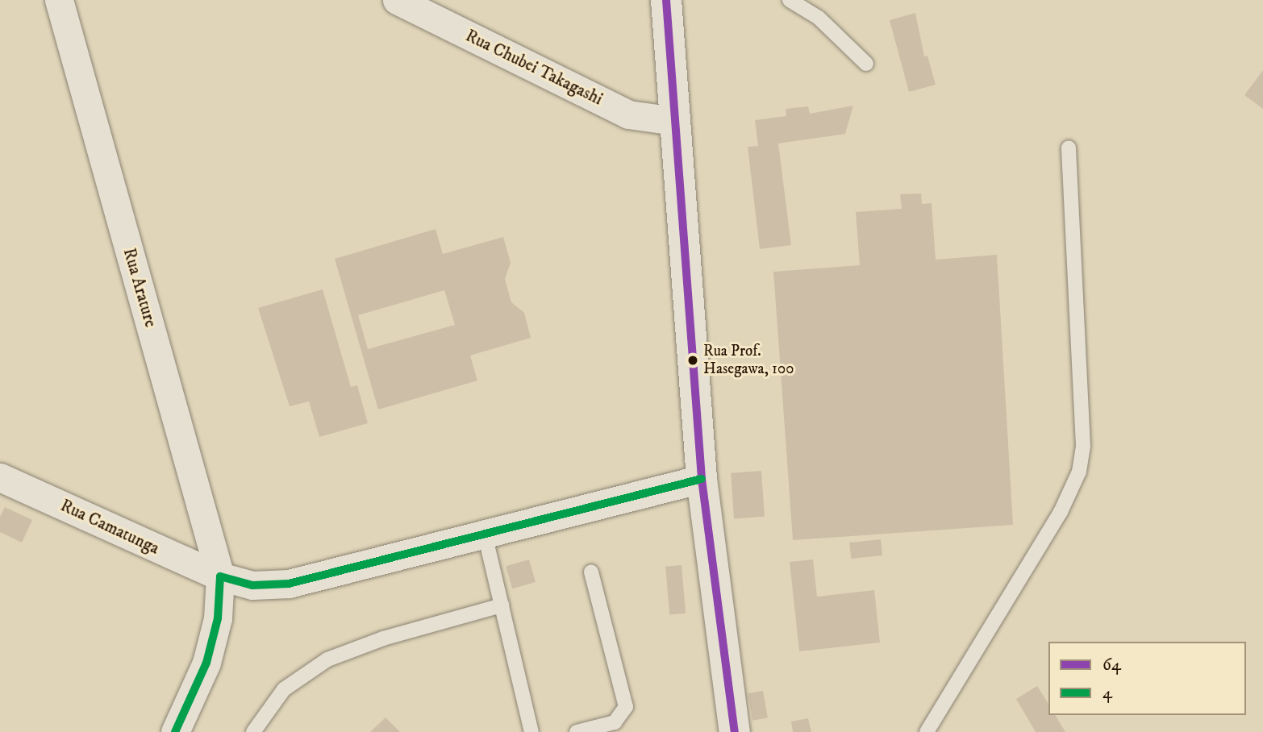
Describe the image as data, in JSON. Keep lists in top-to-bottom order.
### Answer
{
  "streets": {
    "street": ["Rua Chubei Takagashi", "Rua Arature", "Rua Camatunga"]
  },
  "crossings": [
    ["Rua Arature", "Rua Camatunga"]
  ],
  "places": ["Rua Prof. Hasegawa, 100"],
  "lines": ["transit line 64", "transit line 4"],
  "legend": ["64", "4"]
}
